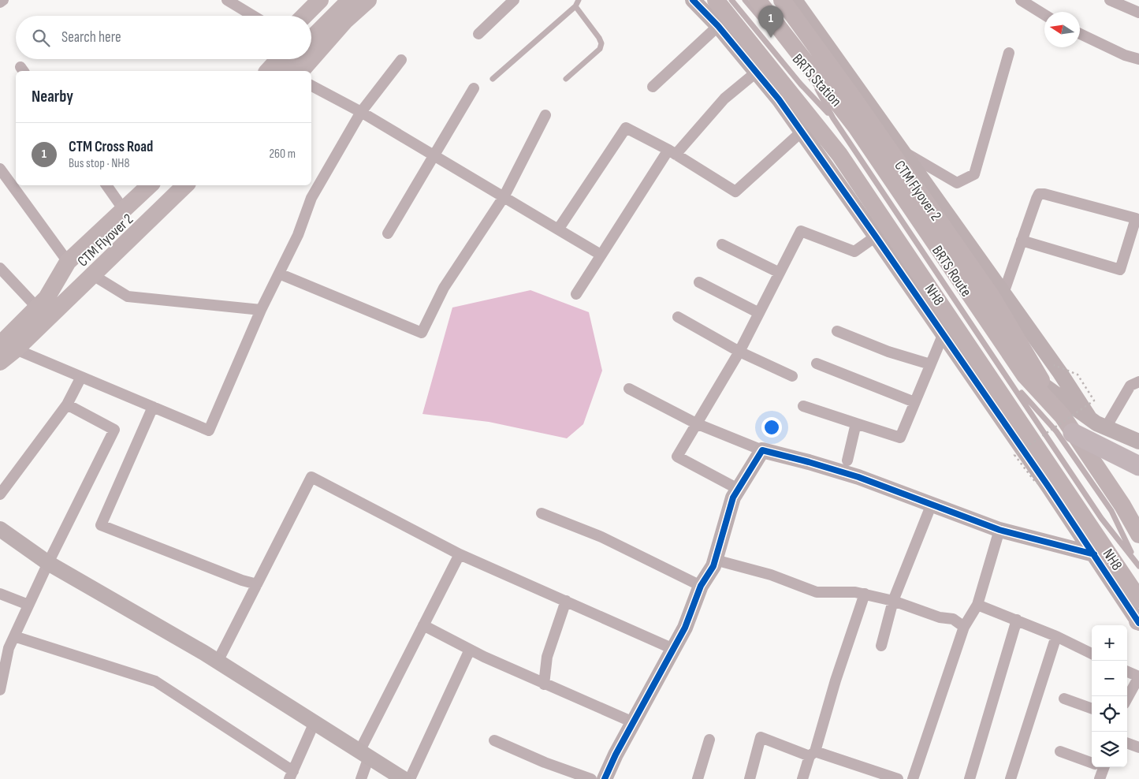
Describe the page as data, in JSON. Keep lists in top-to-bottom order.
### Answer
{
  "streets": {
    "main road": ["CTM Flyover 2", "NH8"],
    "lane": ["BRTS Station", "BRTS Route"]
  },
  "crossings": [
    ["BRTS Station", "BRTS Route"],
    ["CTM Flyover 2", "NH8"]
  ],
  "north": "left",
  "page": {
    "pins": "1",
    "search": "Search here",
    "heading": "Nearby",
    "list": [
      {
        "mark": "1",
        "name": "CTM Cross Road",
        "note": "Bus stop · NH8",
        "value": "260 m"
      }
    ],
    "map_buttons": ["+", "−"]
  }
}
